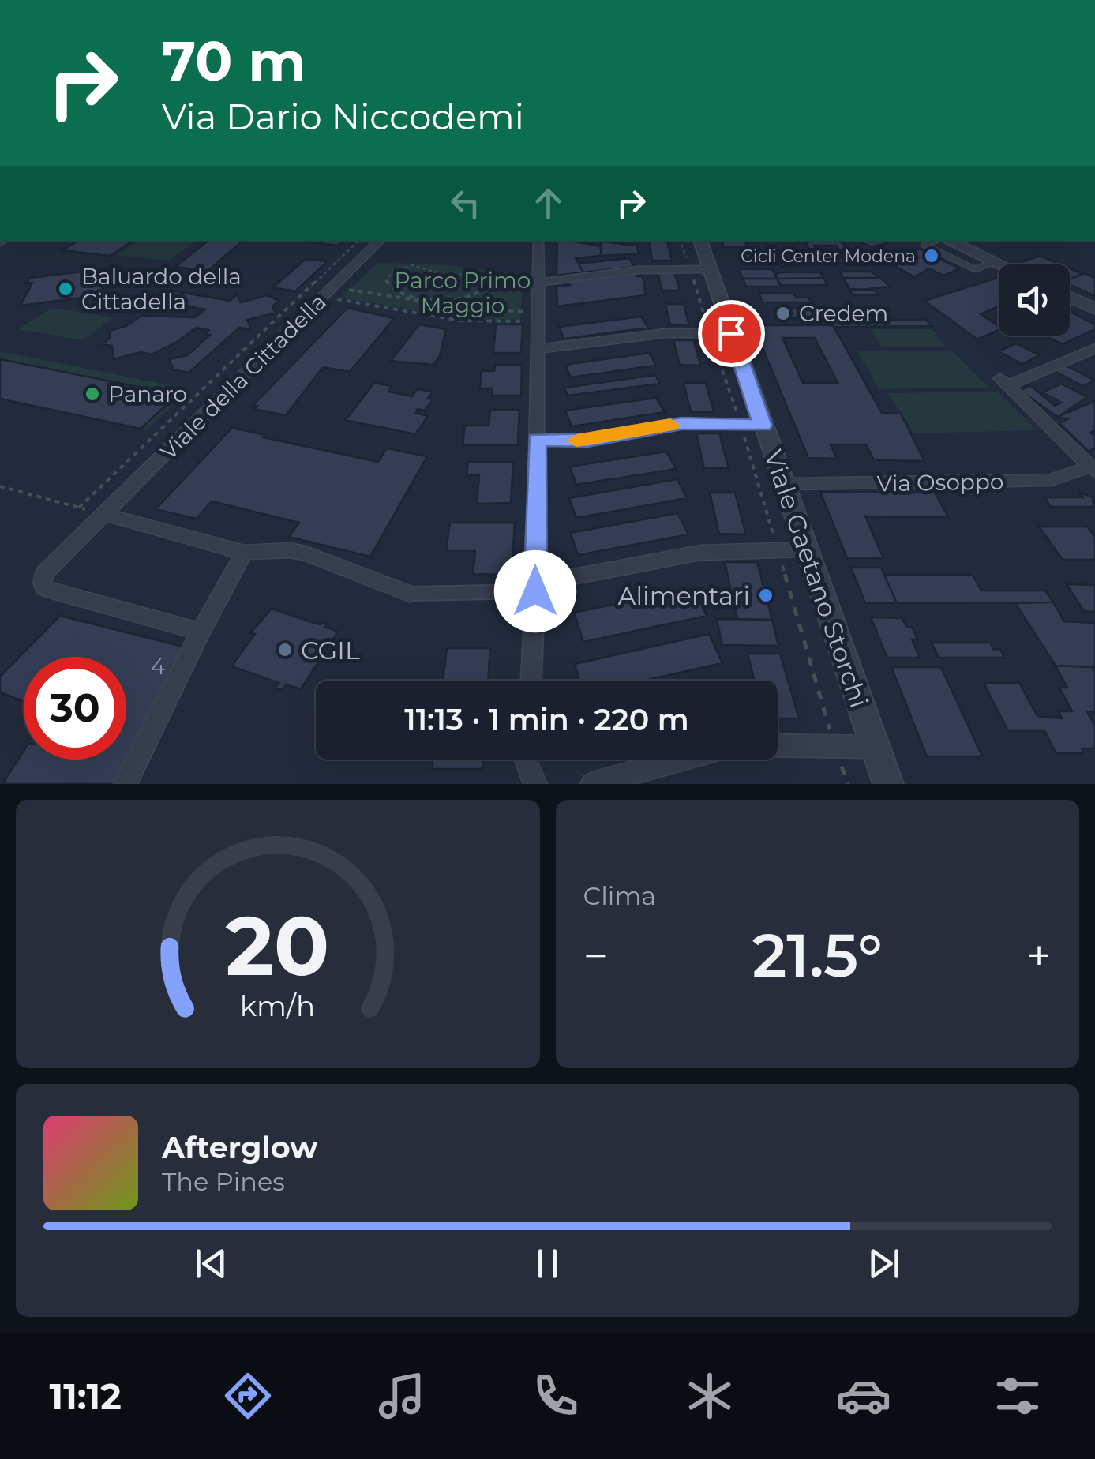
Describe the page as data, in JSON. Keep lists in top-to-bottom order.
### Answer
{
  "streets": {
    "street": ["Viale della Cittadella", "Via Osoppo", "Viale Gaetano Storchi"]
  },
  "crossings": [
    ["Via Osoppo", "Viale Gaetano Storchi"]
  ],
  "parks": ["Parco Primo Maggio"],
  "places": [
    "Cicli Center Modena",
    "Baluardo della Cittadella",
    "Credem",
    "Panaro",
    "Alimentari",
    "CGIL"
  ],
  "house_numbers": ["4"],
  "page": {
    "turn": ["70 m", "Via Dario Niccodemi"],
    "limit": "30",
    "trip": "11:13 · 1 min · 220 m",
    "tile": "Clima",
    "heat": ["−", "21.5°", "+"],
    "song": ["Afterglow", "The Pines"],
    "tabs": "11:12",
    "gauge": ["20", "km/h"]
  }
}
